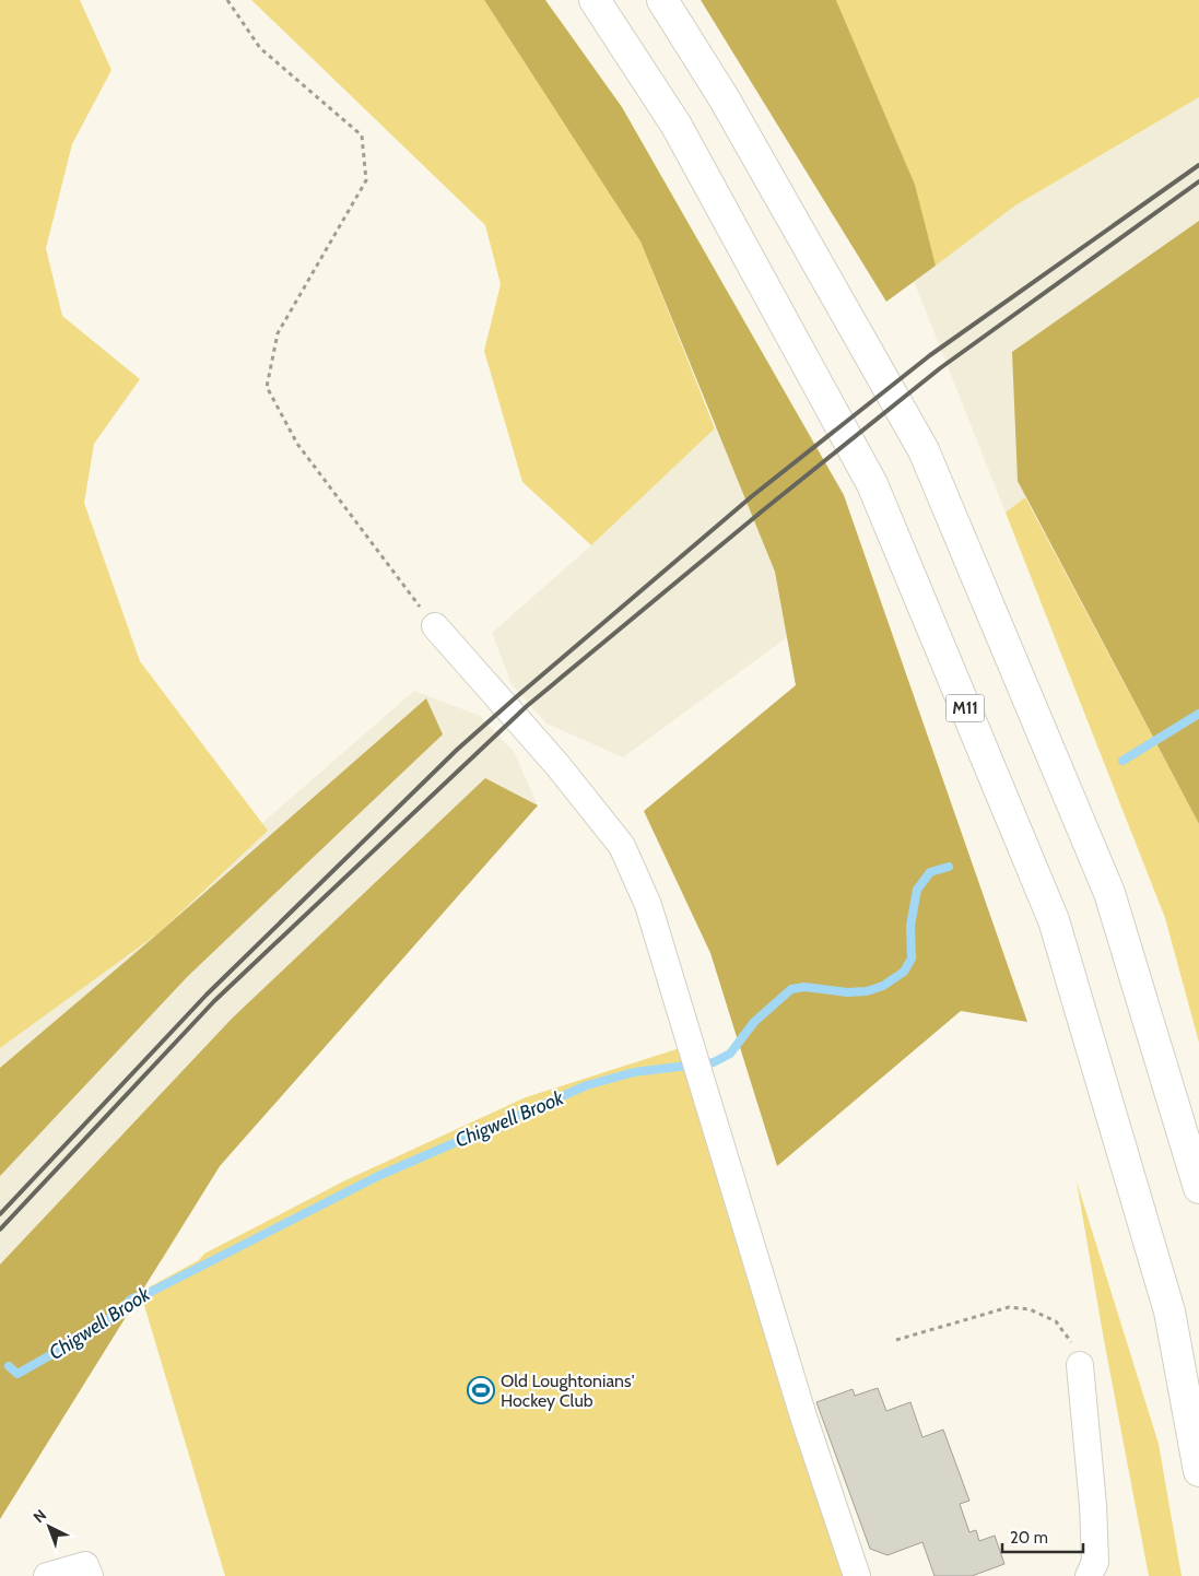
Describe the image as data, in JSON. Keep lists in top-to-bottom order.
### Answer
{
  "streets": {
    "highway": ["M11"]
  },
  "water": ["Chigwell Brook"],
  "places": {
    "sports": ["Old Loughtonians' Hockey Club"]
  },
  "scale_bar": "20 m",
  "north": "top left"
}
